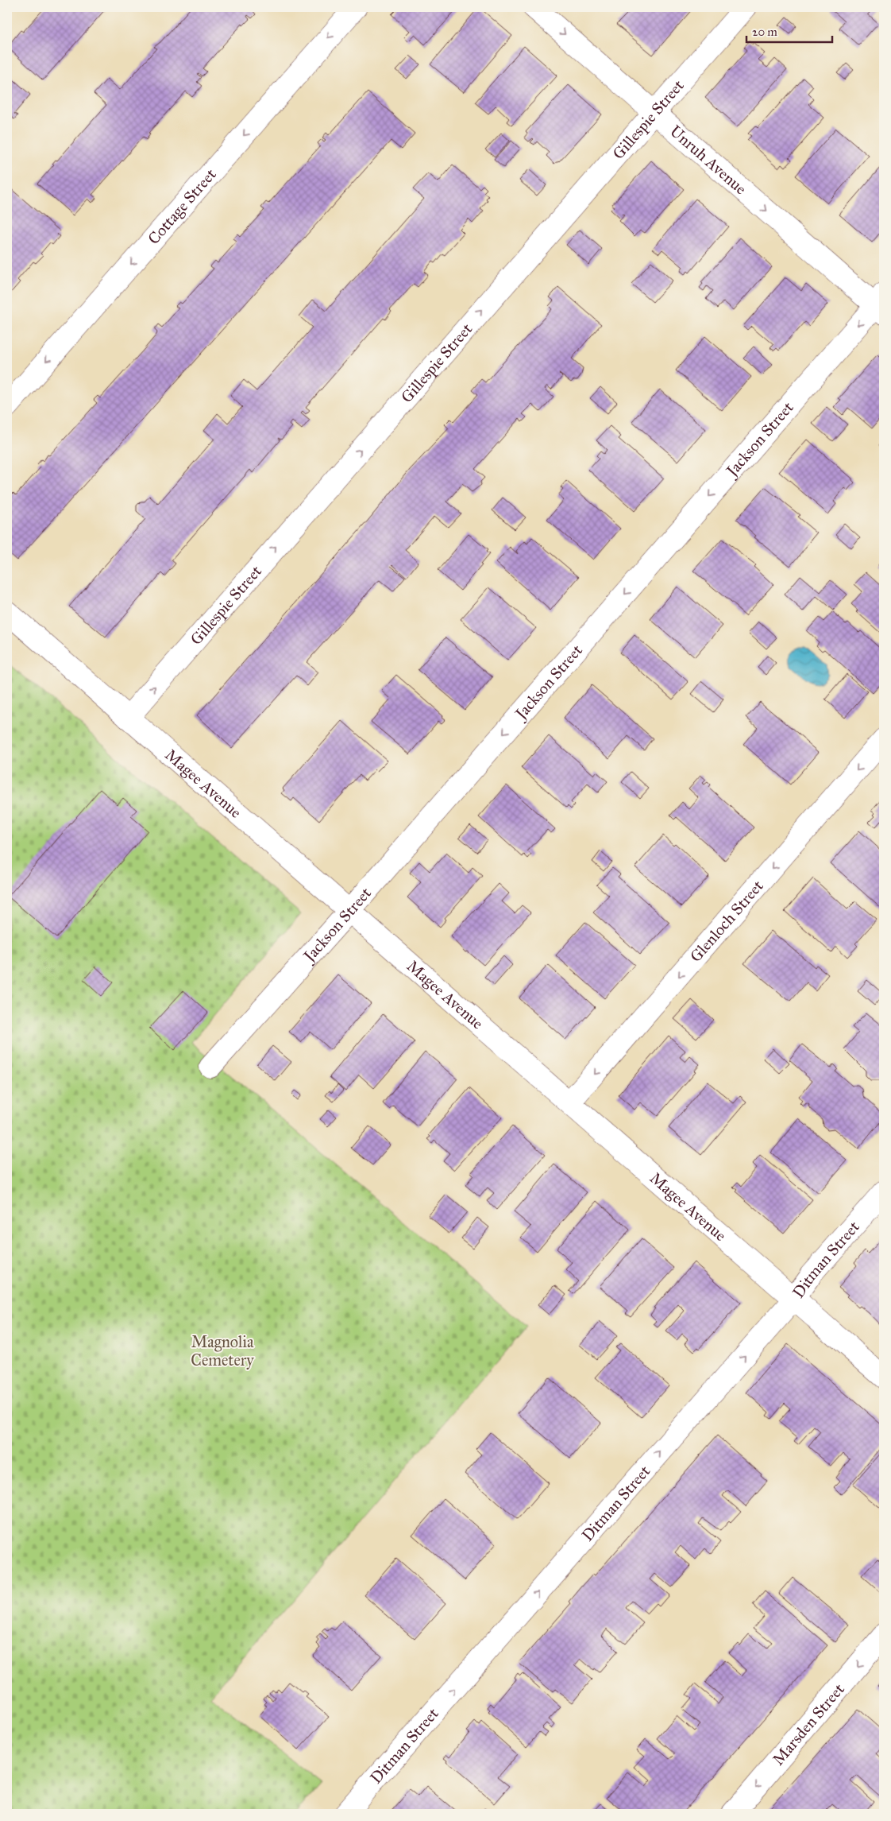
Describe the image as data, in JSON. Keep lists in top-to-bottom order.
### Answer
{
  "streets": {
    "street": [
      "Gillespie Street",
      "Unruh Avenue",
      "Cottage Street",
      "Jackson Street",
      "Magee Avenue",
      "Glenloch Street",
      "Ditman Street",
      "Marsden Street"
    ]
  },
  "crossings": [
    ["Gillespie Street", "Unruh Avenue"],
    ["Gillespie Street", "Magee Avenue"],
    ["Unruh Avenue", "Jackson Street"],
    ["Jackson Street", "Magee Avenue"],
    ["Magee Avenue", "Glenloch Street"],
    ["Magee Avenue", "Ditman Street"]
  ],
  "one_way": [
    "Gillespie Street",
    "Unruh Avenue",
    "Cottage Street",
    "Jackson Street",
    "Glenloch Street",
    "Ditman Street",
    "Marsden Street"
  ],
  "parks": ["Magnolia Cemetery"],
  "scale_bar": "20 m"
}
